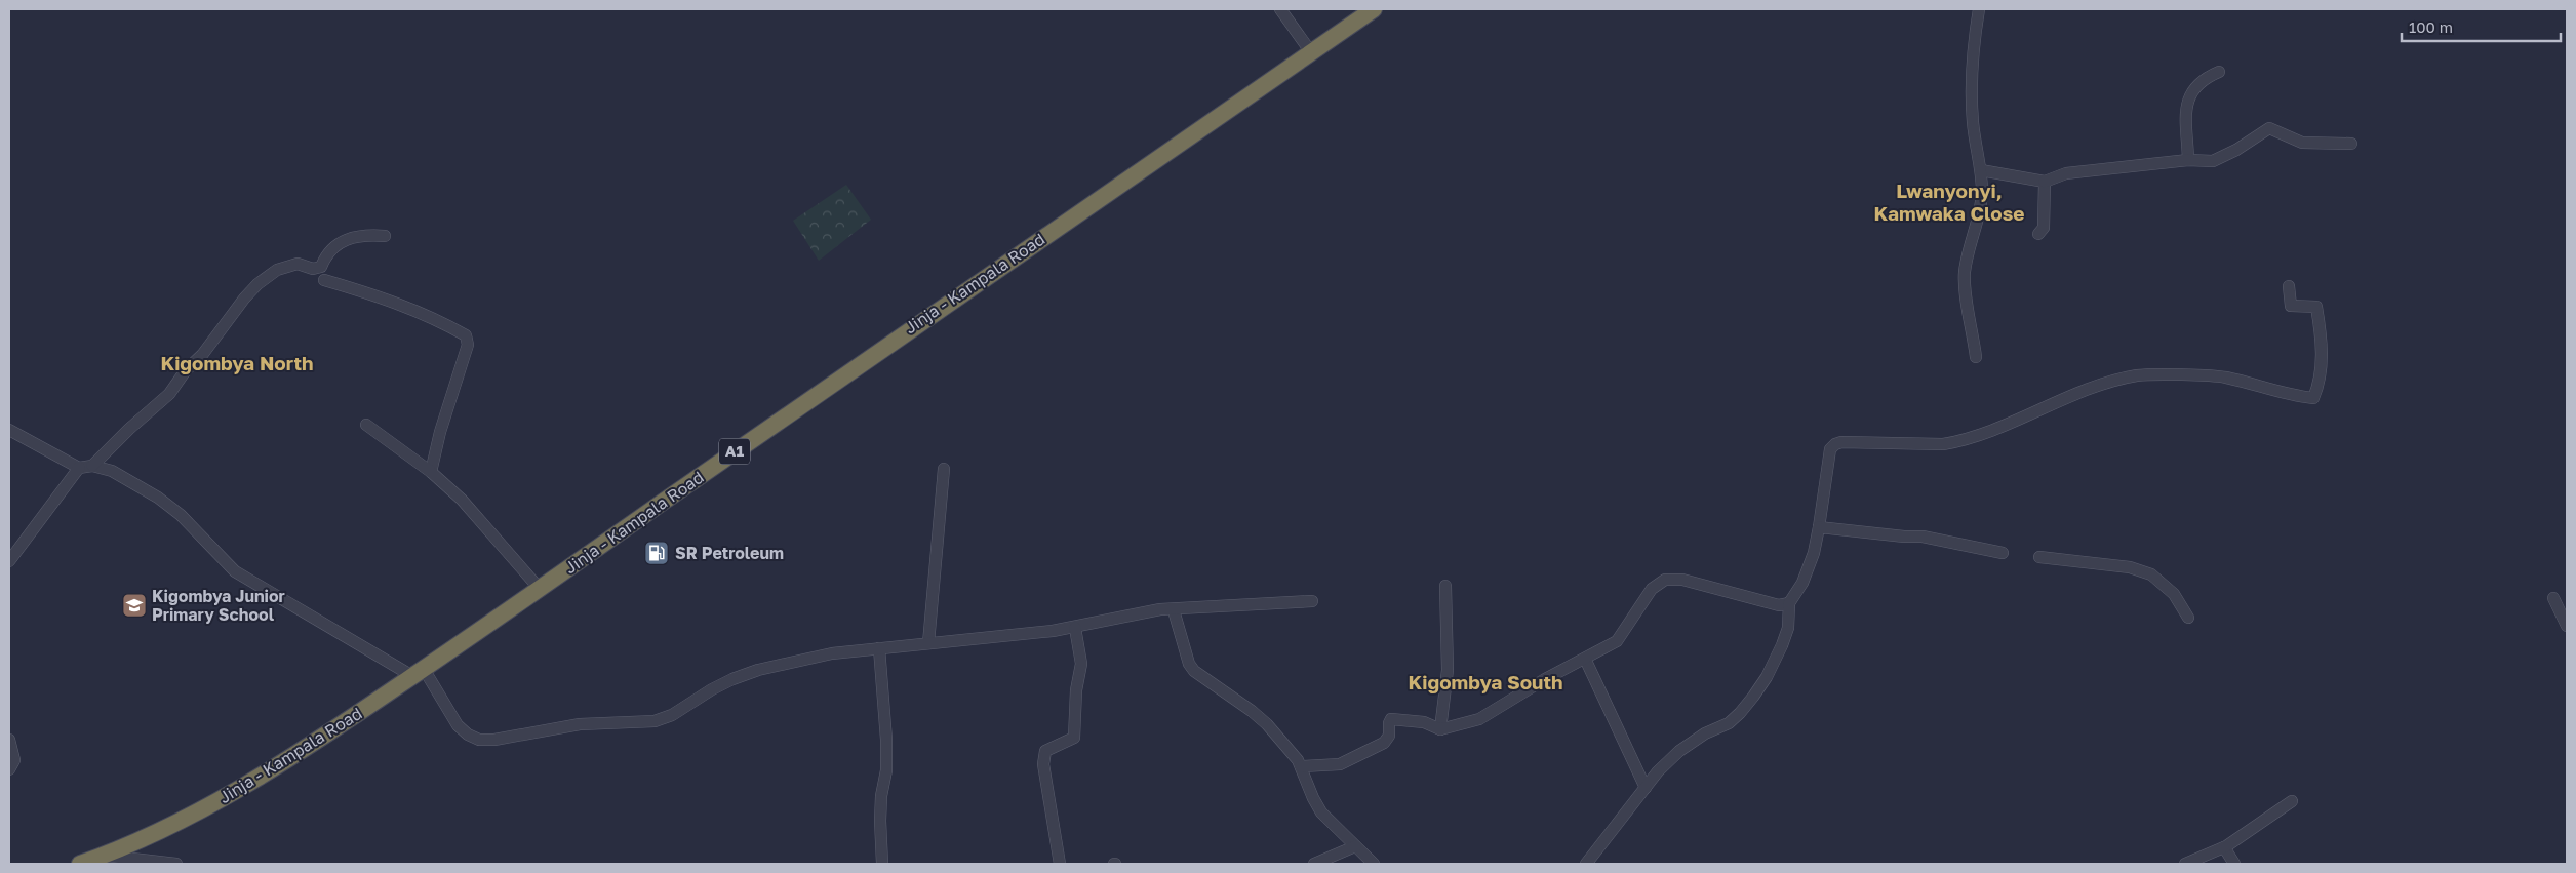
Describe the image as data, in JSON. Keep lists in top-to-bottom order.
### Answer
{
  "streets": {
    "highway": ["Jinja - Kampala Road", "A1"]
  },
  "districts": ["Lwanyonyi, Kamwaka Close", "Kigombya North", "Kigombya South"],
  "places": {
    "fuel station": ["SR Petroleum"],
    "school or university": ["Kigombya Junior Primary School"]
  },
  "scale_bar": "100 m"
}
